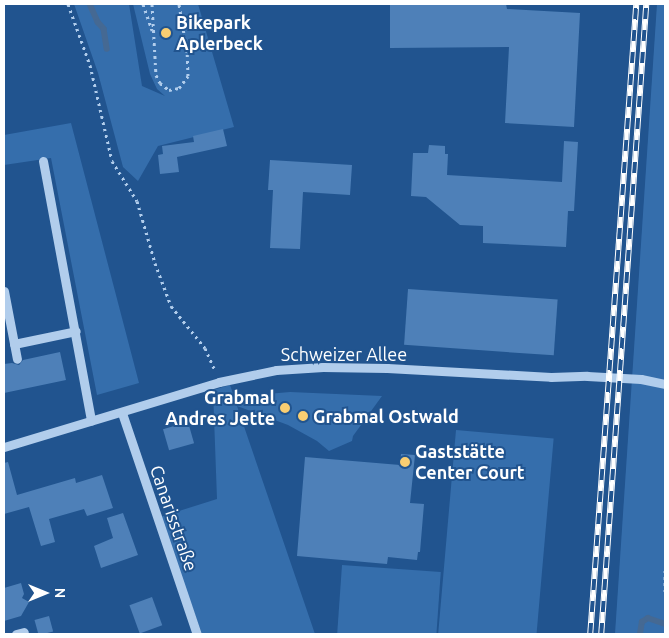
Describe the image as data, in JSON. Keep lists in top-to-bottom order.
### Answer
{
  "streets": {
    "street": ["Schweizer Allee", "Canarisstraße"]
  },
  "crossings": [
    ["Schweizer Allee", "Canarisstraße"]
  ],
  "places": [
    "Bikepark Aplerbeck",
    "Grabmal Andres Jette",
    "Grabmal Ostwald",
    "Gaststätte Center Court"
  ],
  "north": "right"
}
